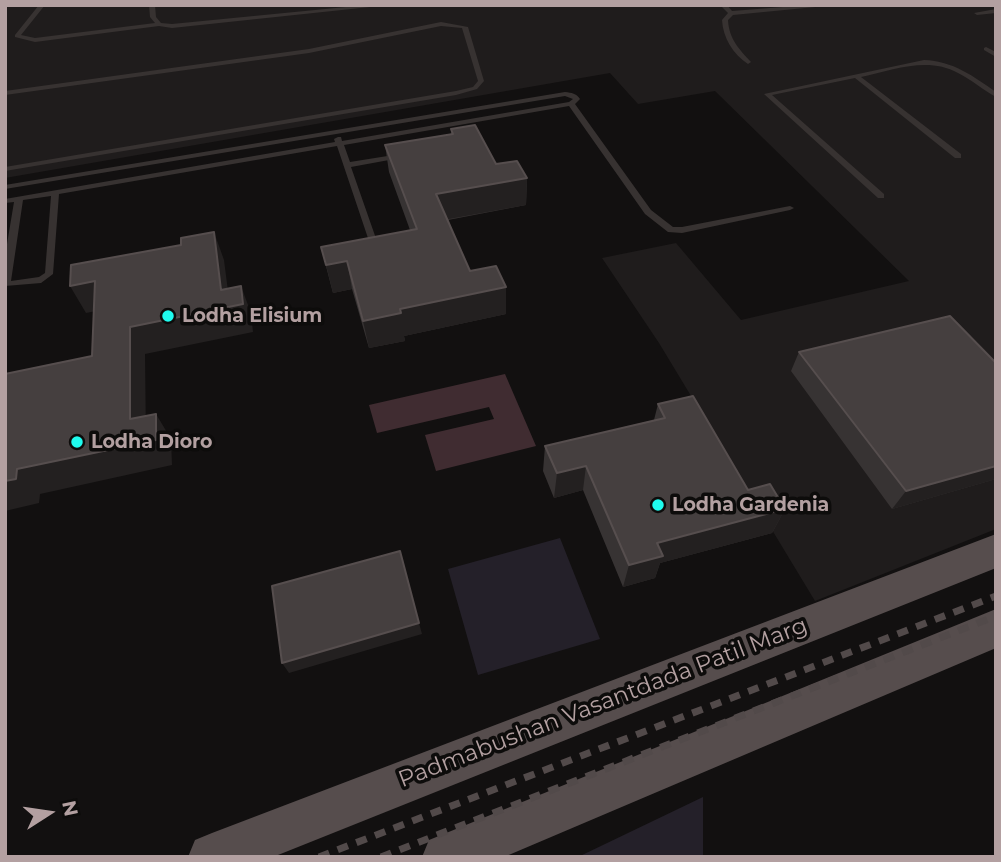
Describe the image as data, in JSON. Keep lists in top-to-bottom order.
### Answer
{
  "streets": {
    "main road": ["Padmabushan Vasantdada Patil Marg"]
  },
  "places": ["Lodha Elisium", "Lodha Dioro", "Lodha Gardenia"],
  "north": "right"
}
